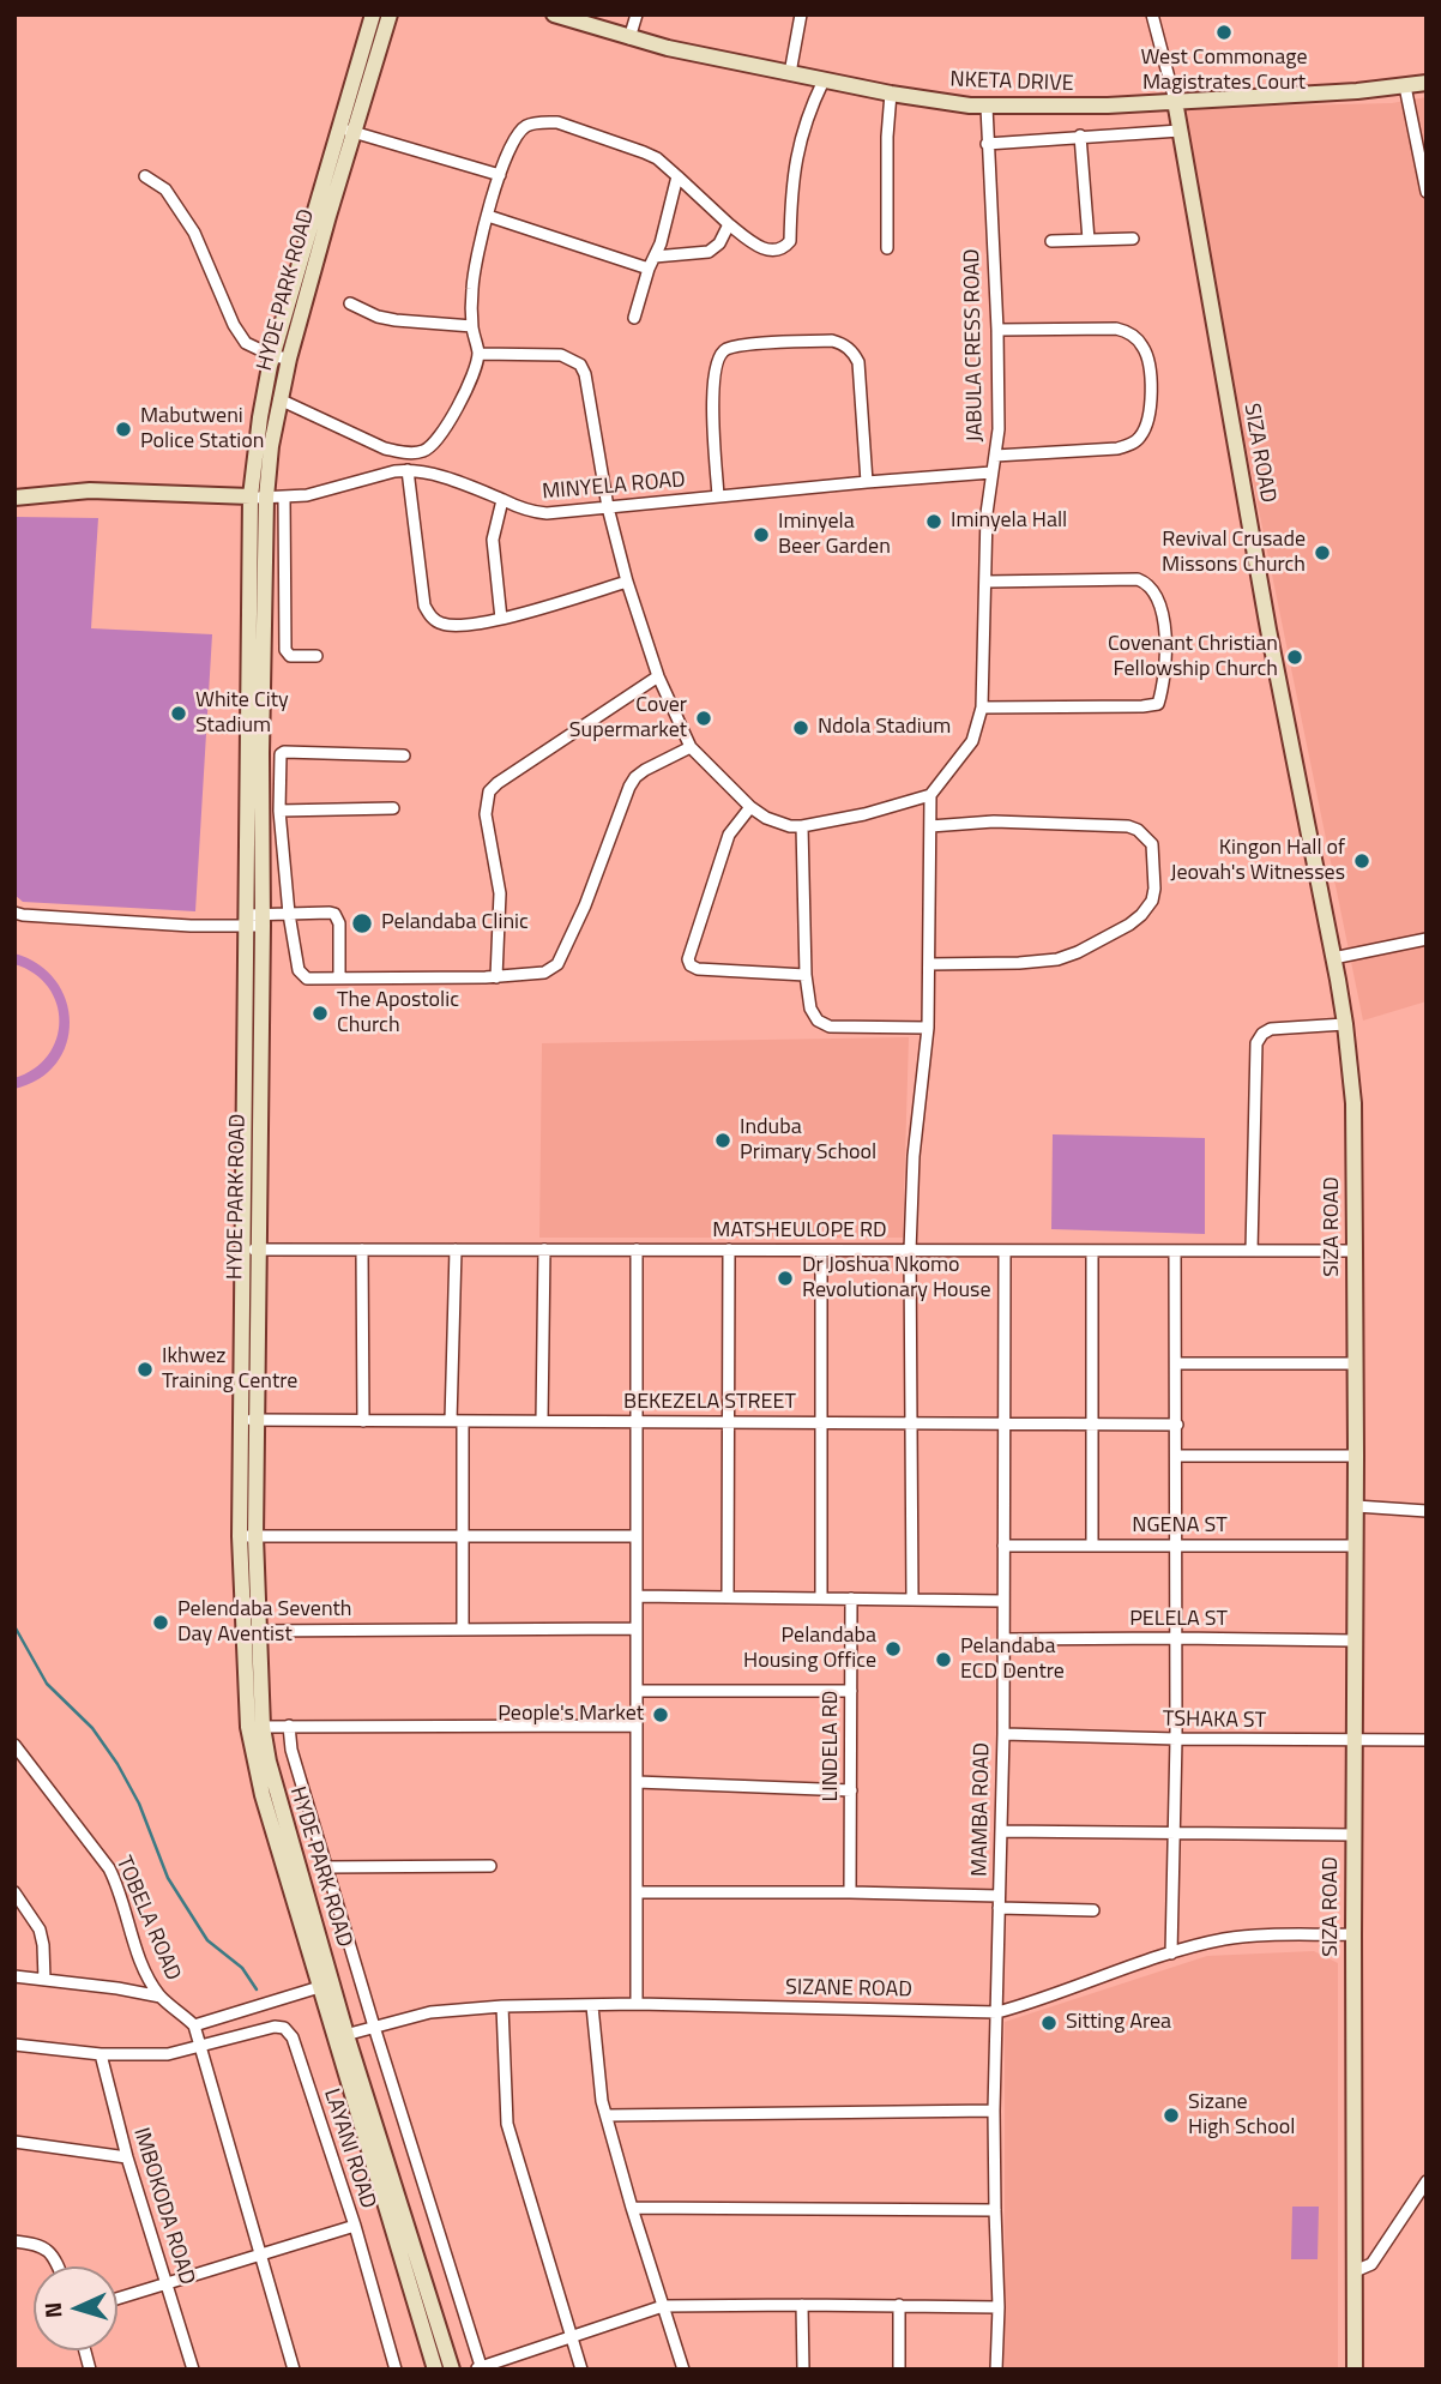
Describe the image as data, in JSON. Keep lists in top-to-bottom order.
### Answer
{
  "streets": {
    "street": [
      "NKETA DRIVE",
      "HYDE PARK ROAD",
      "JABULA CRESS ROAD",
      "SIZA ROAD",
      "MINYELA ROAD",
      "MATSHEULOPE RD",
      "BEKEZELA STREET",
      "NGENA ST",
      "PELELA ST",
      "TSHAKA ST",
      "LINDELA RD",
      "MAMBA ROAD",
      "TOBELA ROAD",
      "SIZANE ROAD",
      "LAYANI ROAD",
      "IMBOKODA ROAD"
    ]
  },
  "crossings": [
    ["NKETA DRIVE", "JABULA CRESS ROAD"],
    ["NKETA DRIVE", "SIZA ROAD"],
    ["HYDE PARK ROAD", "MINYELA ROAD"],
    ["HYDE PARK ROAD", "MATSHEULOPE RD"],
    ["HYDE PARK ROAD", "BEKEZELA STREET"],
    ["HYDE PARK ROAD", "SIZANE ROAD"],
    ["JABULA CRESS ROAD", "MINYELA ROAD"],
    ["SIZA ROAD", "MATSHEULOPE RD"],
    ["SIZA ROAD", "NGENA ST"],
    ["SIZA ROAD", "PELELA ST"],
    ["SIZA ROAD", "TSHAKA ST"],
    ["SIZA ROAD", "SIZANE ROAD"],
    ["MATSHEULOPE RD", "MAMBA ROAD"],
    ["BEKEZELA STREET", "MAMBA ROAD"],
    ["NGENA ST", "MAMBA ROAD"],
    ["PELELA ST", "MAMBA ROAD"],
    ["TSHAKA ST", "MAMBA ROAD"],
    ["MAMBA ROAD", "SIZANE ROAD"],
    ["LAYANI ROAD", "IMBOKODA ROAD"]
  ],
  "places": [
    "West Commonage Magistrates Court",
    "Mabutweni Police Station",
    "Iminyela Hall",
    "Iminyela Beer Garden",
    "Revival Crusade Missons Church",
    "Covenant Christian Fellowship Church",
    "White City Stadium",
    "Cover Supermarket",
    "Ndola Stadium",
    "Kingon Hall of Jeovah's Witnesses",
    "Pelandaba Clinic",
    "The Apostolic Church",
    "Induba Primary School",
    "Dr Joshua Nkomo Revolutionary House",
    "Ikhwez Training Centre",
    "Pelendaba Seventh Day Aventist",
    "Pelandaba Housing Office",
    "Pelandaba ECD Dentre",
    "People's Market",
    "Sitting Area",
    "Sizane High School"
  ],
  "north": "left"
}
